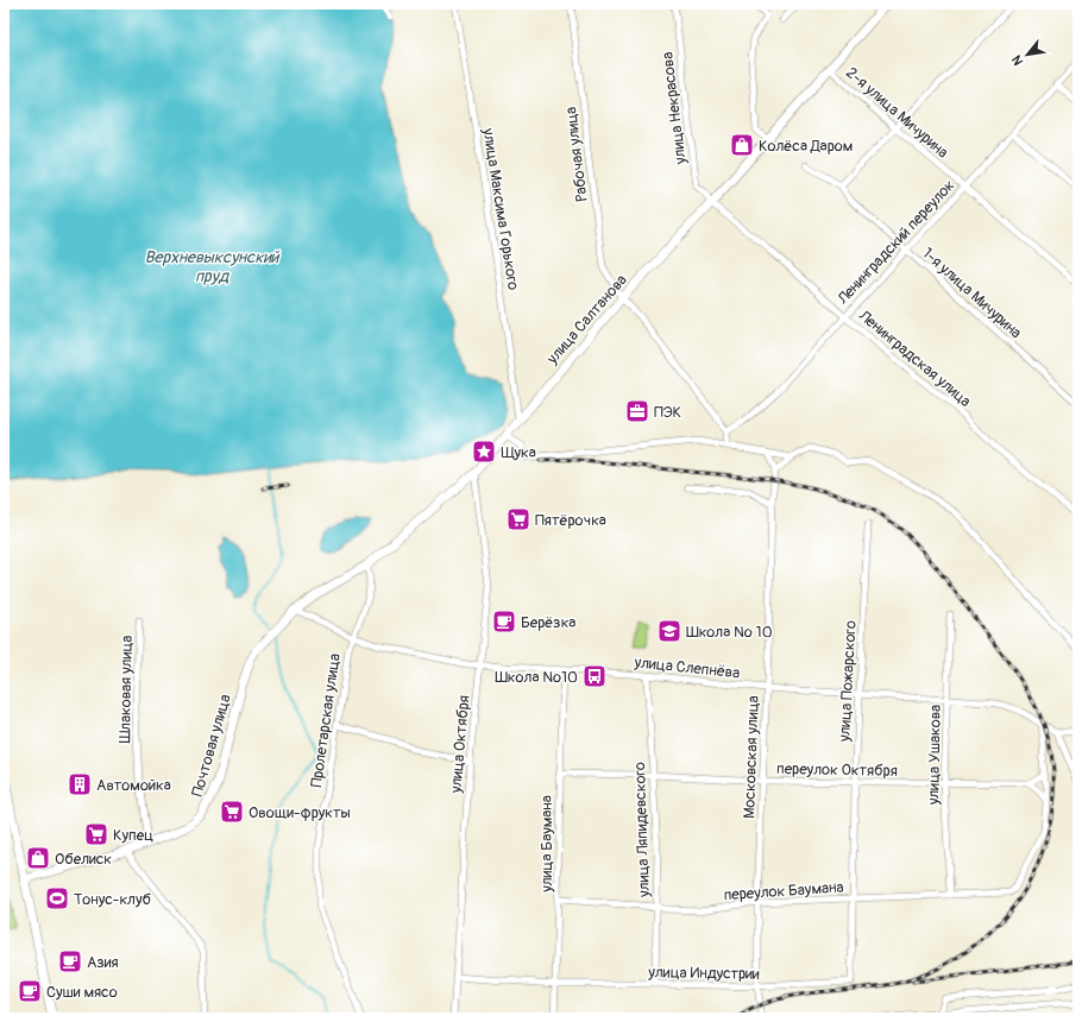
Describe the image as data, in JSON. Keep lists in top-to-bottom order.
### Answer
{
  "streets": {
    "main road": ["улица Салтанова", "Почтовая улица"],
    "street": [
      "улица Некрасова",
      "2-я улица Мичурина",
      "Рабочая улица",
      "улица Максима Горького",
      "Ленинградский переулок",
      "1-я улица Мичурина",
      "Ленинградская улица",
      "улица Слепнёва",
      "улица Пожарского",
      "Шлаковая улица",
      "Пролетарская улица",
      "улица Октября",
      "улица Ушакова",
      "Московская улица",
      "переулок Октября",
      "улица Ляпидевского",
      "улица Баумана",
      "переулок Баумана",
      "улица Индустрии"
    ]
  },
  "crossings": [
    ["улица Некрасова", "улица Салтанова"],
    ["улица Некрасова", "Ленинградская улица"],
    ["2-я улица Мичурина", "Ленинградский переулок"],
    ["2-я улица Мичурина", "улица Салтанова"],
    ["Рабочая улица", "Ленинградский переулок"],
    ["Рабочая улица", "улица Салтанова"],
    ["улица Максима Горького", "улица Салтанова"],
    ["Ленинградский переулок", "1-я улица Мичурина"],
    ["Ленинградский переулок", "Ленинградская улица"],
    ["улица Салтанова", "Ленинградская улица"],
    ["улица Салтанова", "улица Слепнёва"],
    ["улица Салтанова", "Пролетарская улица"],
    ["улица Салтанова", "улица Октября"],
    ["улица Салтанова", "Почтовая улица"],
    ["улица Слепнёва", "улица Пожарского"],
    ["улица Слепнёва", "Пролетарская улица"],
    ["улица Слепнёва", "улица Октября"],
    ["улица Слепнёва", "улица Ушакова"],
    ["улица Слепнёва", "Московская улица"],
    ["улица Слепнёва", "улица Ляпидевского"],
    ["улица Слепнёва", "улица Баумана"],
    ["улица Пожарского", "переулок Октября"],
    ["улица Пожарского", "переулок Баумана"],
    ["улица Пожарского", "улица Индустрии"],
    ["Шлаковая улица", "Почтовая улица"],
    ["улица Октября", "улица Индустрии"],
    ["улица Ушакова", "переулок Октября"],
    ["улица Ушакова", "переулок Баумана"],
    ["Московская улица", "переулок Октября"],
    ["Московская улица", "переулок Баумана"],
    ["Московская улица", "улица Индустрии"],
    ["переулок Октября", "улица Ляпидевского"],
    ["переулок Октября", "улица Баумана"],
    ["улица Ляпидевского", "переулок Баумана"],
    ["улица Ляпидевского", "улица Индустрии"],
    ["улица Баумана", "переулок Баумана"],
    ["улица Баумана", "улица Индустрии"]
  ],
  "water": ["Верхневыксунский пруд"],
  "places": {
    "shop": ["Колёса Даром", "Обелиск"],
    "office": ["ПЭК"],
    "place": ["Щука"],
    "supermarket": ["Пятёрочка", "Овощи-фрукты", "Купец"],
    "cafe": ["Берёзка", "Азия", "Суши мясо"],
    "school or university": ["Школа № 10"],
    "bus stop": ["Школа №10"],
    "building": ["Автомойка"],
    "sports": ["Тонус-клуб"]
  },
  "north": "bottom left"
}
